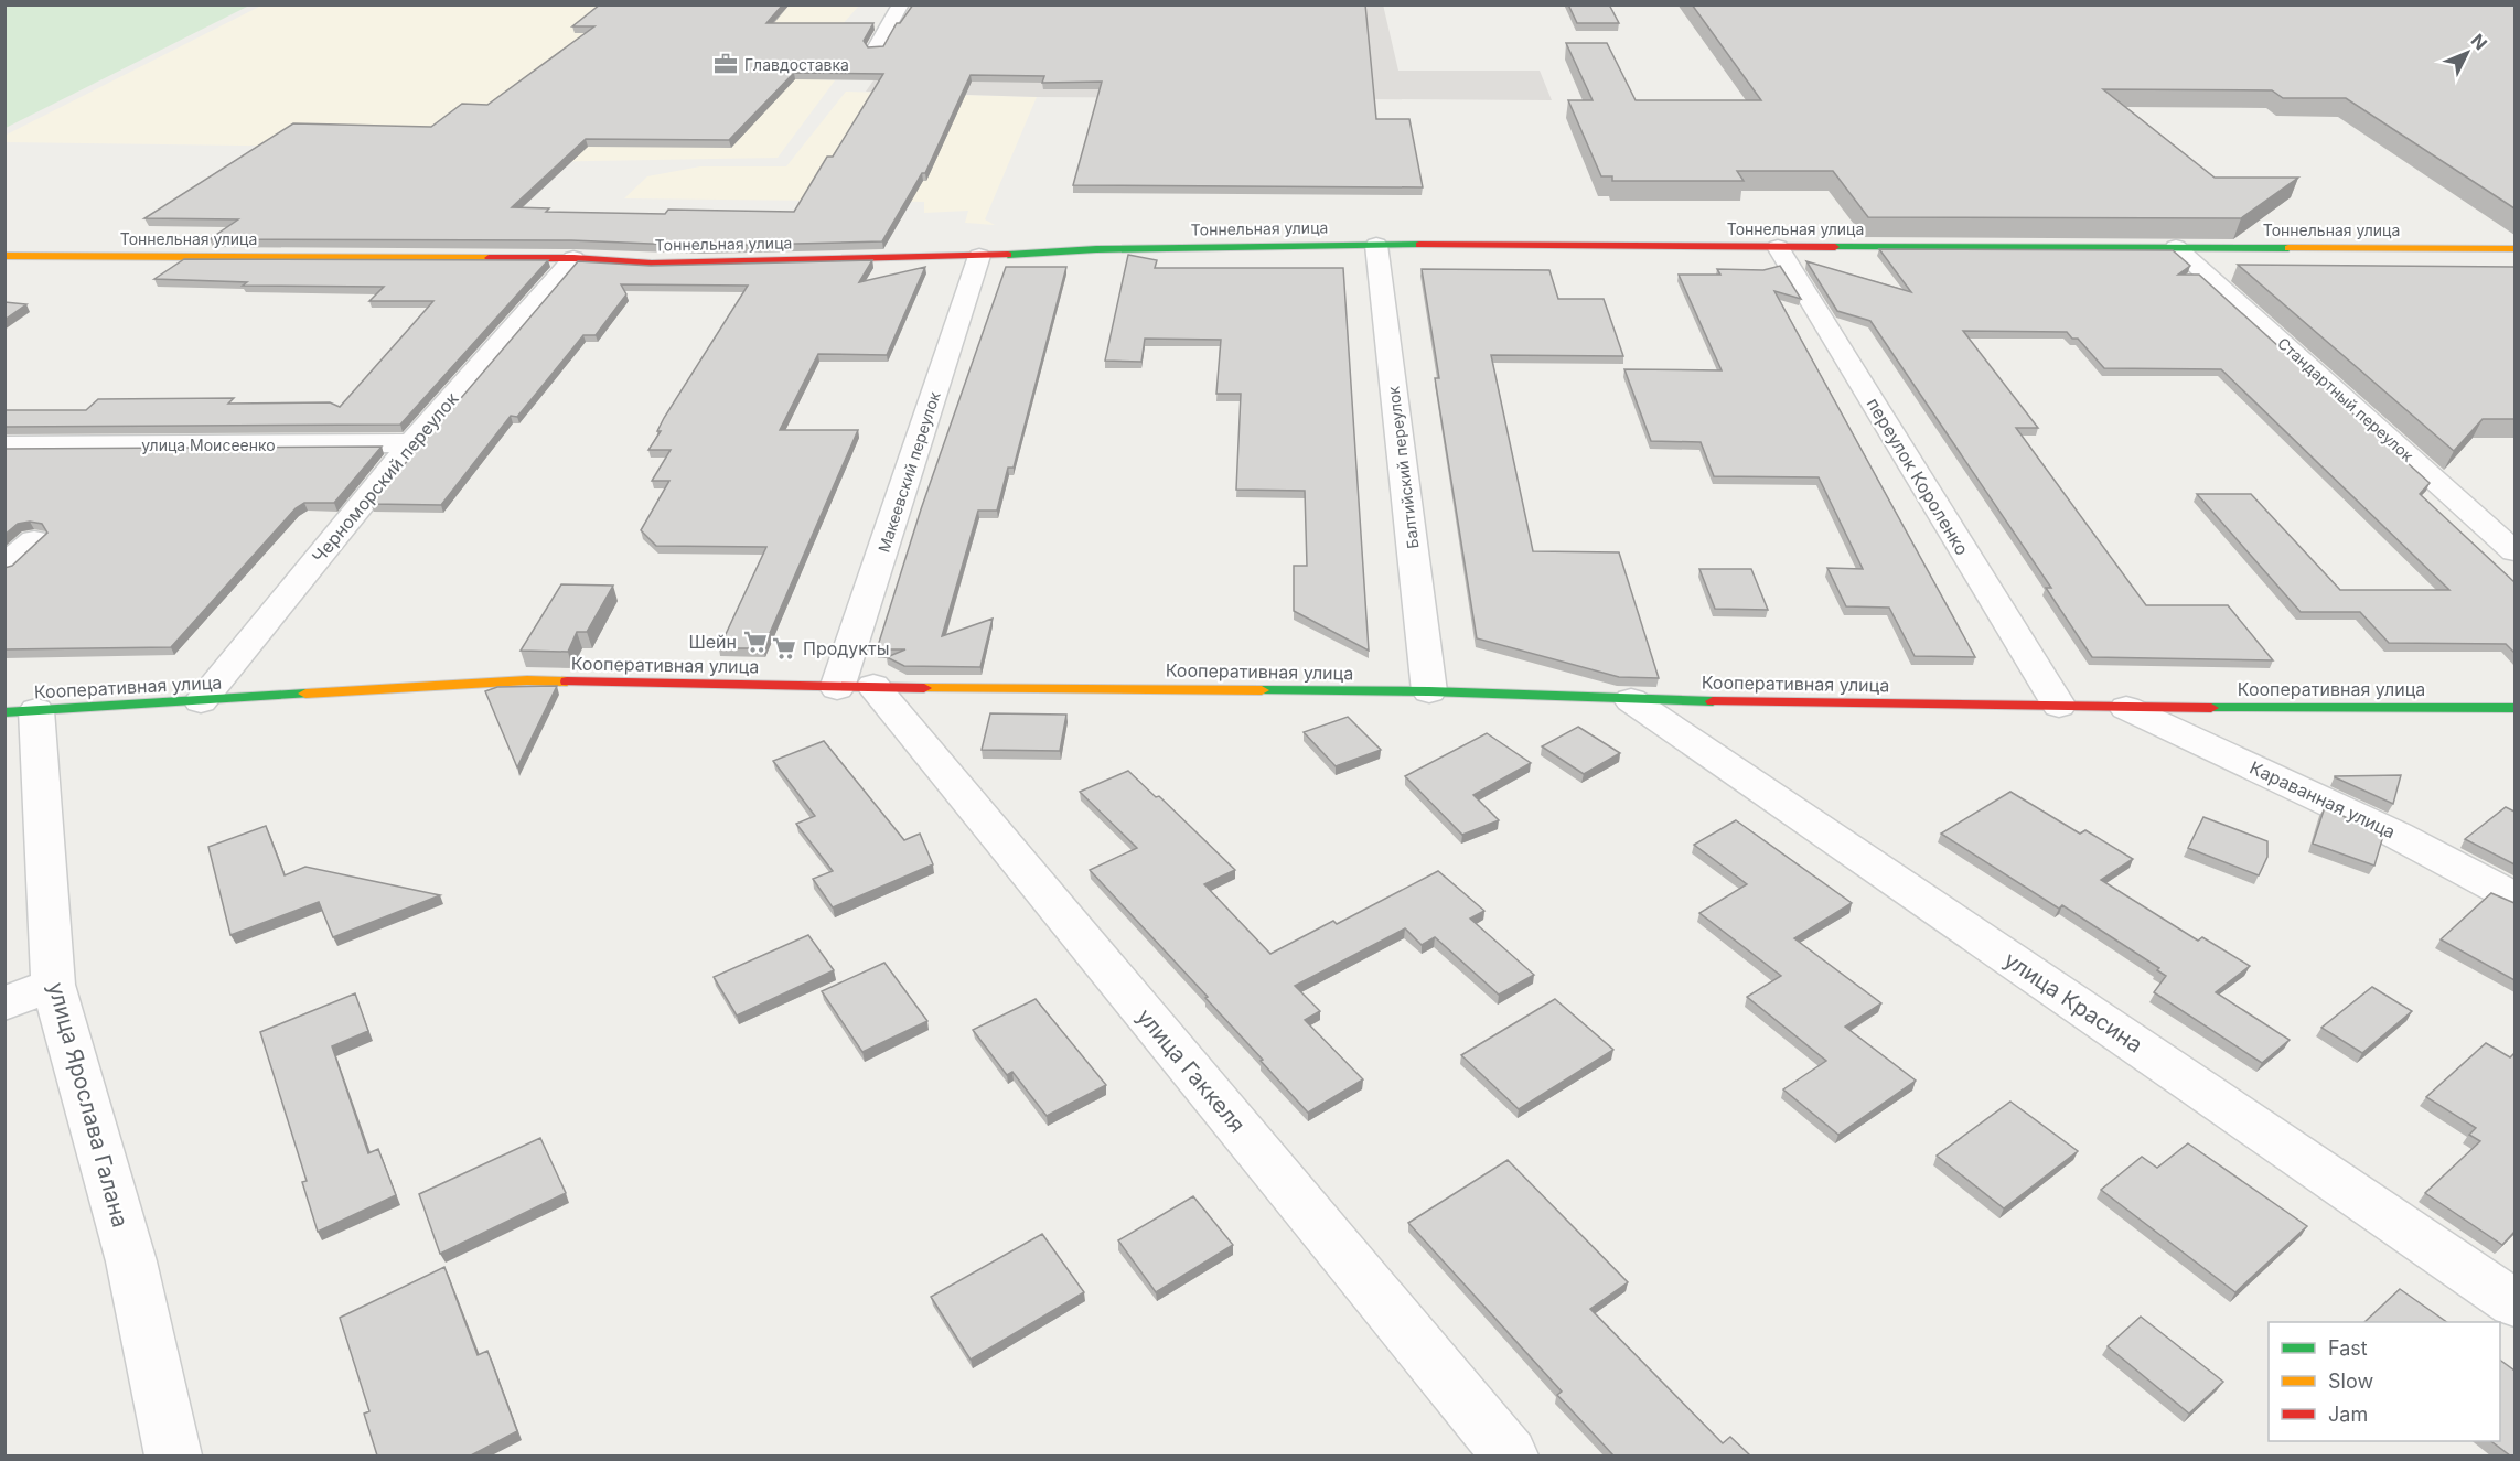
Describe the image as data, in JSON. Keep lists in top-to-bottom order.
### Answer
{
  "streets": {
    "street": [
      "Тоннельная улица",
      "Стандартный переулок",
      "улица Моисеенко",
      "Балтийский переулок",
      "Макеевский переулок",
      "переулок Короленко",
      "Черноморский переулок",
      "Кооперативная улица",
      "Караванная улица",
      "улица Красина",
      "улица Гаккеля",
      "улица Ярослава Галана"
    ]
  },
  "crossings": [
    ["Тоннельная улица", "Стандартный переулок"],
    ["Тоннельная улица", "Балтийский переулок"],
    ["Тоннельная улица", "Макеевский переулок"],
    ["Тоннельная улица", "переулок Короленко"],
    ["Тоннельная улица", "Черноморский переулок"],
    ["улица Моисеенко", "Черноморский переулок"],
    ["Балтийский переулок", "Кооперативная улица"],
    ["Макеевский переулок", "Кооперативная улица"],
    ["Макеевский переулок", "улица Гаккеля"],
    ["переулок Короленко", "Кооперативная улица"],
    ["Черноморский переулок", "Кооперативная улица"],
    ["Кооперативная улица", "Караванная улица"],
    ["Кооперативная улица", "улица Красина"],
    ["Кооперативная улица", "улица Гаккеля"],
    ["Кооперативная улица", "улица Ярослава Галана"]
  ],
  "places": {
    "office": ["Главдоставка"],
    "supermarket": ["Шейн", "Продукты"]
  },
  "legend": ["Fast", "Slow", "Jam"],
  "north": "top right"
}
